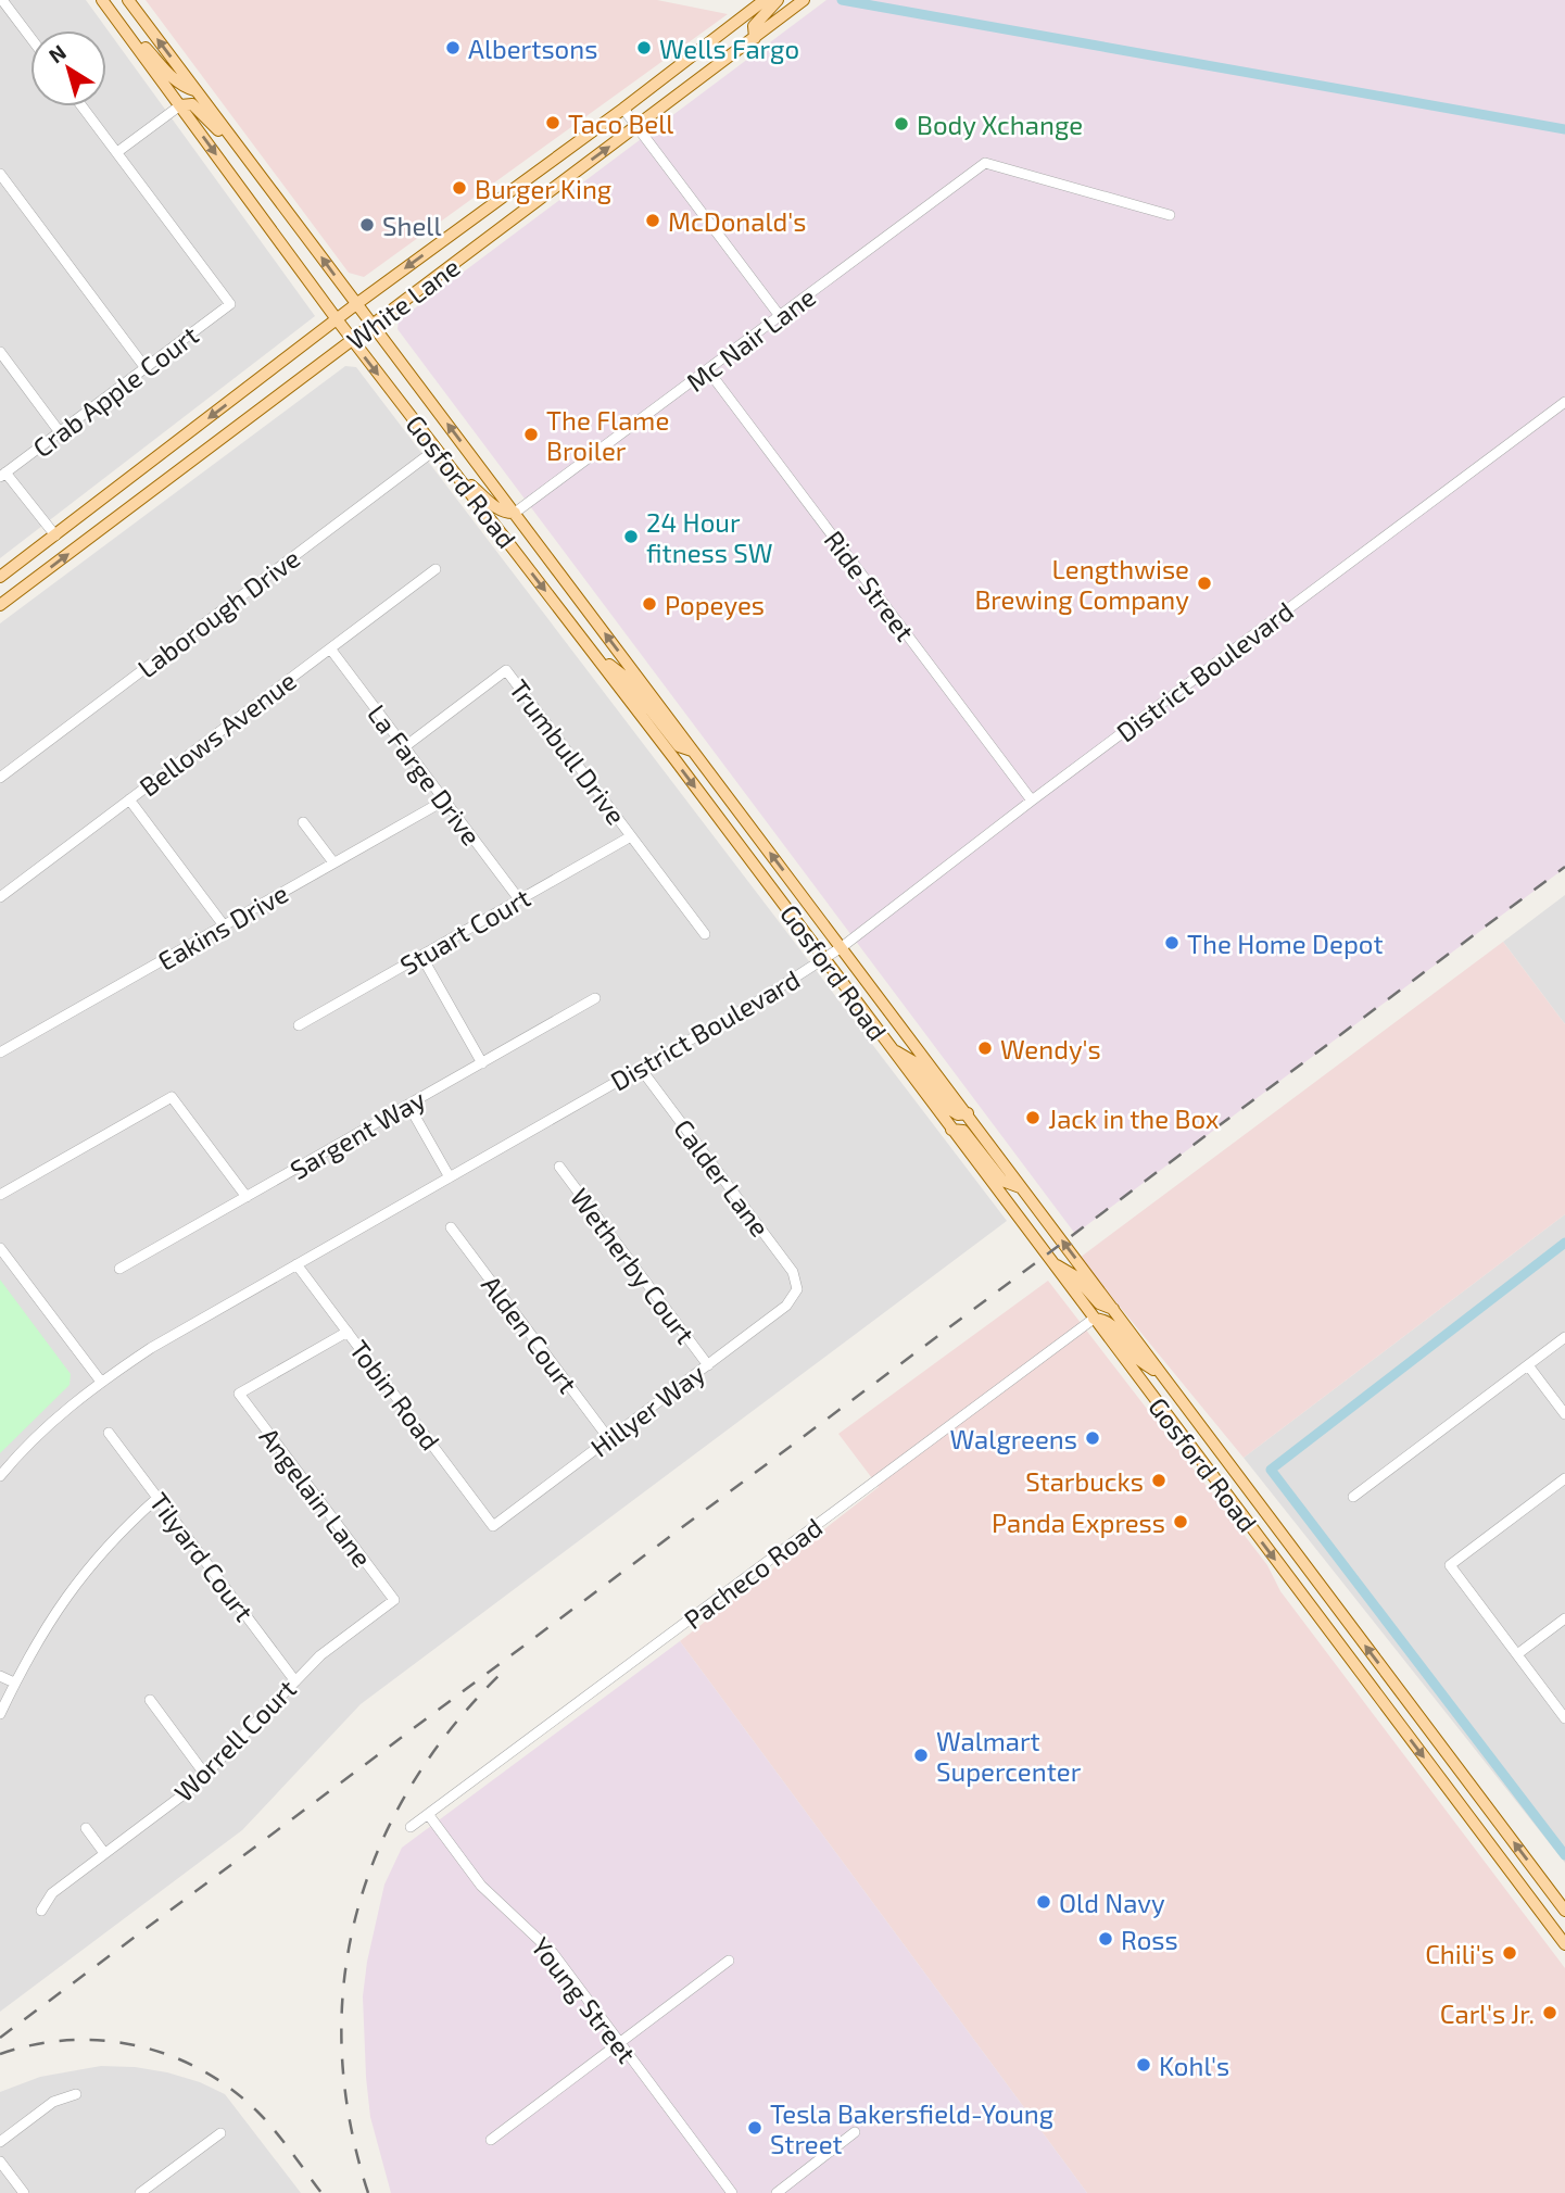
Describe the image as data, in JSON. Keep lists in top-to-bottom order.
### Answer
{
  "streets": {
    "main road": ["White Lane", "Gosford Road"],
    "street": [
      "Mc Nair Lane",
      "Crab Apple Court",
      "Ride Street",
      "Laborough Drive",
      "District Boulevard",
      "Bellows Avenue",
      "Trumbull Drive",
      "La Farge Drive",
      "Eakins Drive",
      "Stuart Court",
      "Sargent Way",
      "Calder Lane",
      "Wetherby Court",
      "Alden Court",
      "Tobin Road",
      "Hillyer Way",
      "Angelain Lane",
      "Tilyard Court",
      "Pacheco Road",
      "Worrell Court",
      "Young Street"
    ]
  },
  "crossings": [
    ["White Lane", "Gosford Road"],
    ["Mc Nair Lane", "Gosford Road"],
    ["Mc Nair Lane", "Ride Street"],
    ["Gosford Road", "Laborough Drive"],
    ["Gosford Road", "District Boulevard"],
    ["Gosford Road", "Pacheco Road"],
    ["Ride Street", "District Boulevard"],
    ["District Boulevard", "Calder Lane"],
    ["District Boulevard", "Tobin Road"],
    ["Bellows Avenue", "La Farge Drive"],
    ["Trumbull Drive", "La Farge Drive"],
    ["Trumbull Drive", "Stuart Court"],
    ["La Farge Drive", "Eakins Drive"],
    ["La Farge Drive", "Stuart Court"],
    ["Calder Lane", "Hillyer Way"],
    ["Wetherby Court", "Hillyer Way"],
    ["Alden Court", "Hillyer Way"],
    ["Tobin Road", "Hillyer Way"],
    ["Tobin Road", "Angelain Lane"],
    ["Angelain Lane", "Worrell Court"],
    ["Tilyard Court", "Worrell Court"],
    ["Pacheco Road", "Young Street"]
  ],
  "places": [
    "Albertsons",
    "Wells Fargo",
    "Taco Bell",
    "Body Xchange",
    "Burger King",
    "McDonald's",
    "Shell",
    "The Flame Broiler",
    "24 Hour fitness SW",
    "Lengthwise Brewing Company",
    "Popeyes",
    "The Home Depot",
    "Wendy's",
    "Jack in the Box",
    "Walgreens",
    "Starbucks",
    "Panda Express",
    "Walmart Supercenter",
    "Old Navy",
    "Ross",
    "Chili's",
    "Carl's Jr.",
    "Kohl's",
    "Tesla Bakersfield-Young Street"
  ],
  "north": "top left"
}
